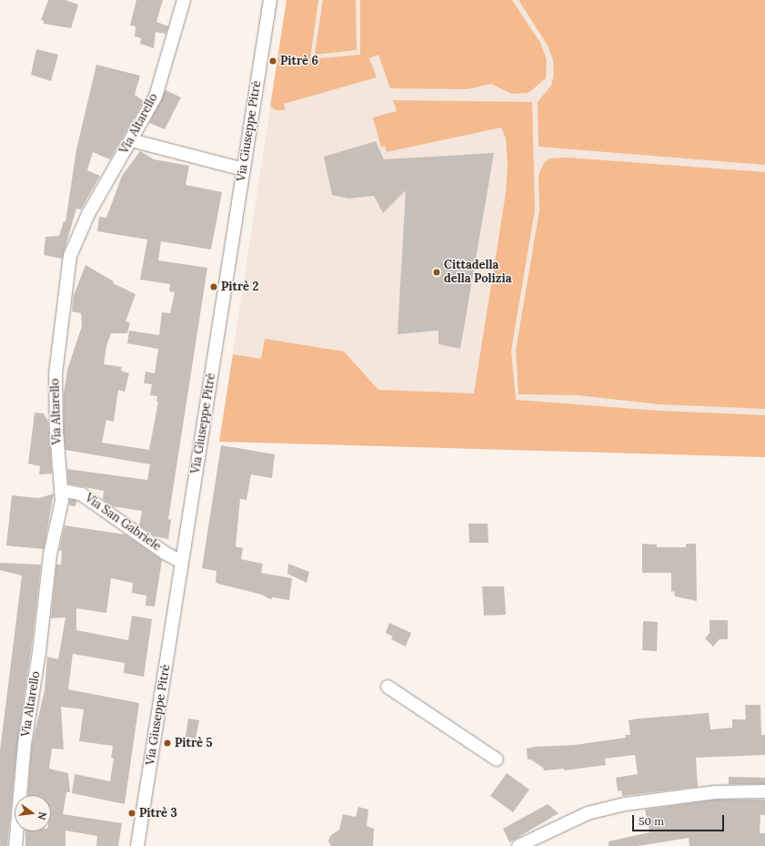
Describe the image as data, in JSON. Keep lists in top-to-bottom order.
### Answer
{
  "streets": {
    "street": ["Via Altarello", "Via Giuseppe Pitrè", "Via San Gabriele"]
  },
  "crossings": [
    ["Via Altarello", "Via San Gabriele"],
    ["Via Giuseppe Pitrè", "Via San Gabriele"]
  ],
  "places": [
    "Pitrè 6",
    "Cittadella della Polizia",
    "Pitrè 2",
    "Pitrè 5",
    "Pitrè 3"
  ],
  "scale_bar": "50 m",
  "north": "right"
}
